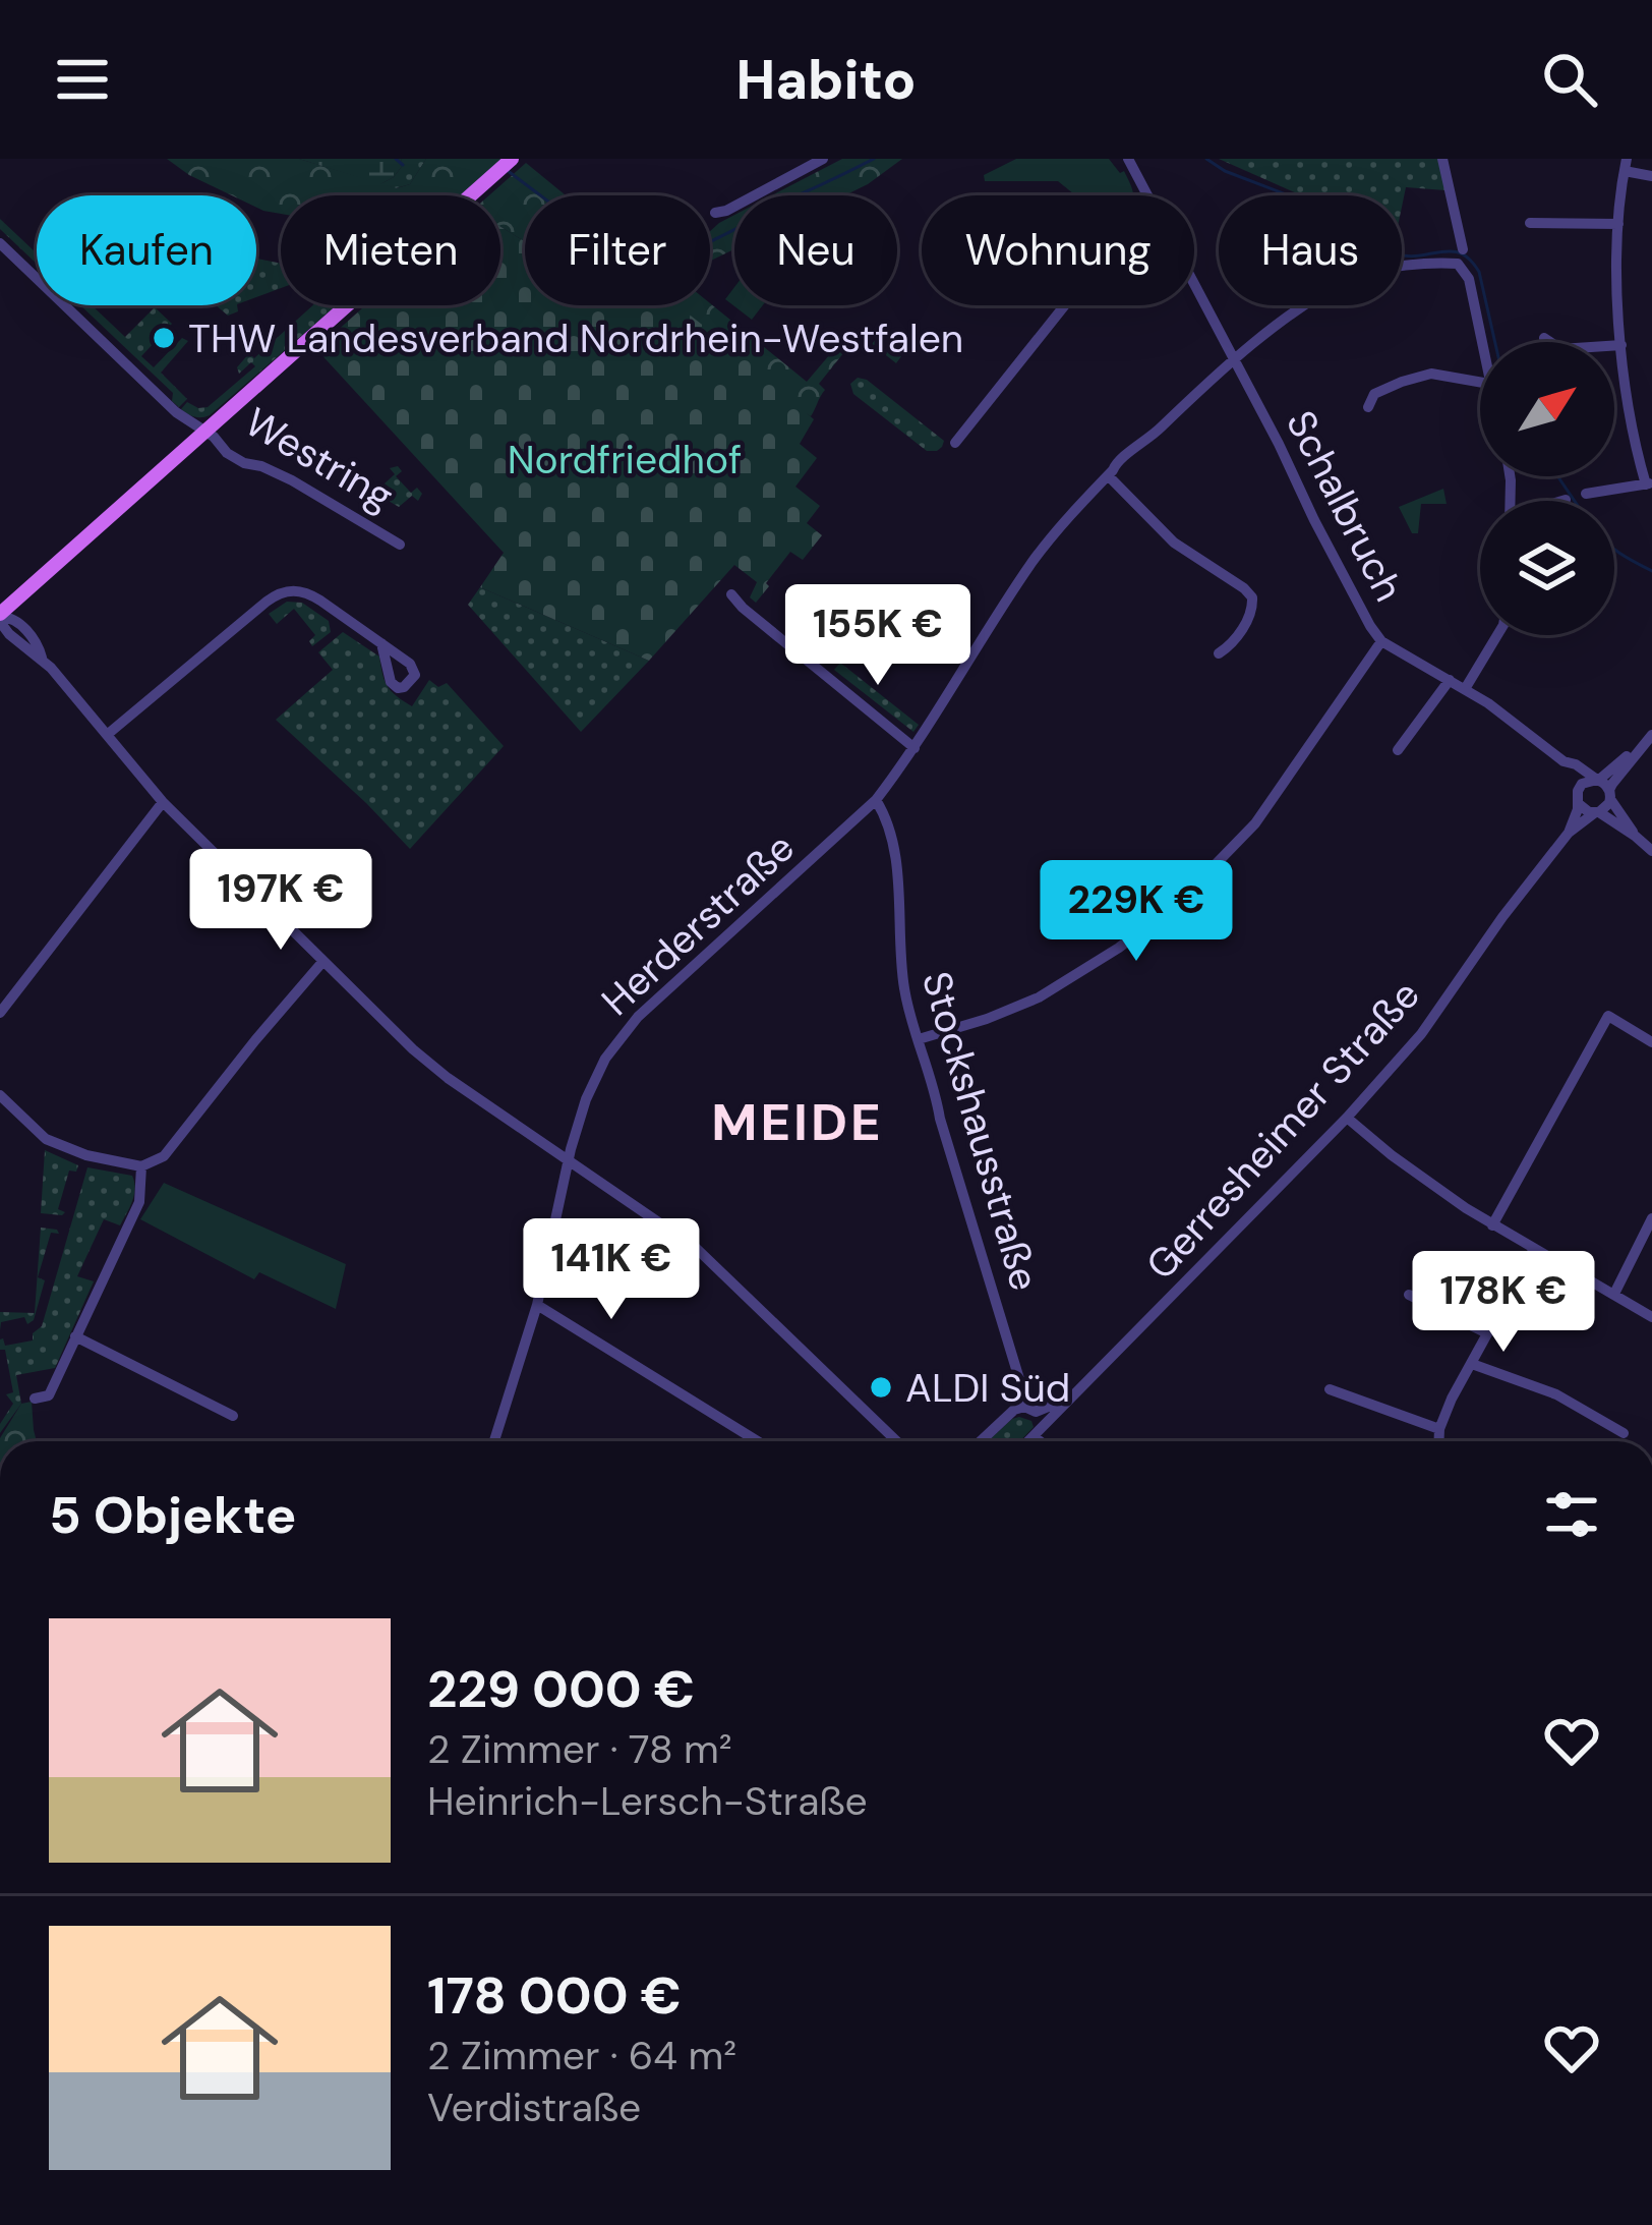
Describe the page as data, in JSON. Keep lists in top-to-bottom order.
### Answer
{
  "streets": {
    "main road": ["Westring"],
    "street": [
      "Schalbruch",
      "Herderstraße",
      "Gerresheimer Straße",
      "Stockshausstraße"
    ]
  },
  "crossings": [
    ["Schalbruch", "Herderstraße"],
    ["Schalbruch", "Gerresheimer Straße"],
    ["Herderstraße", "Stockshausstraße"],
    ["Gerresheimer Straße", "Stockshausstraße"]
  ],
  "districts": ["MEIDE"],
  "parks": ["Nordfriedhof"],
  "places": ["THW Landesverband Nordrhein-Westfalen", "ALDI Süd"],
  "north": "top right",
  "page": {
    "header": "Habito",
    "chip": [
      "Kaufen",
      "Mieten",
      "Filter",
      "Neu",
      "Wohnung",
      "Haus"
    ],
    "price": [
      "155K €",
      "197K €",
      "229K €",
      "141K €",
      "178K €"
    ],
    "heading": "5 Objekte",
    "list": [
      {
        "name": "229 000 €",
        "note": "2 Zimmer · 78 m² · Heinrich-Lersch-Straße"
      },
      {
        "name": "178 000 €",
        "note": "2 Zimmer · 64 m² · Verdistraße"
      }
    ]
  }
}
